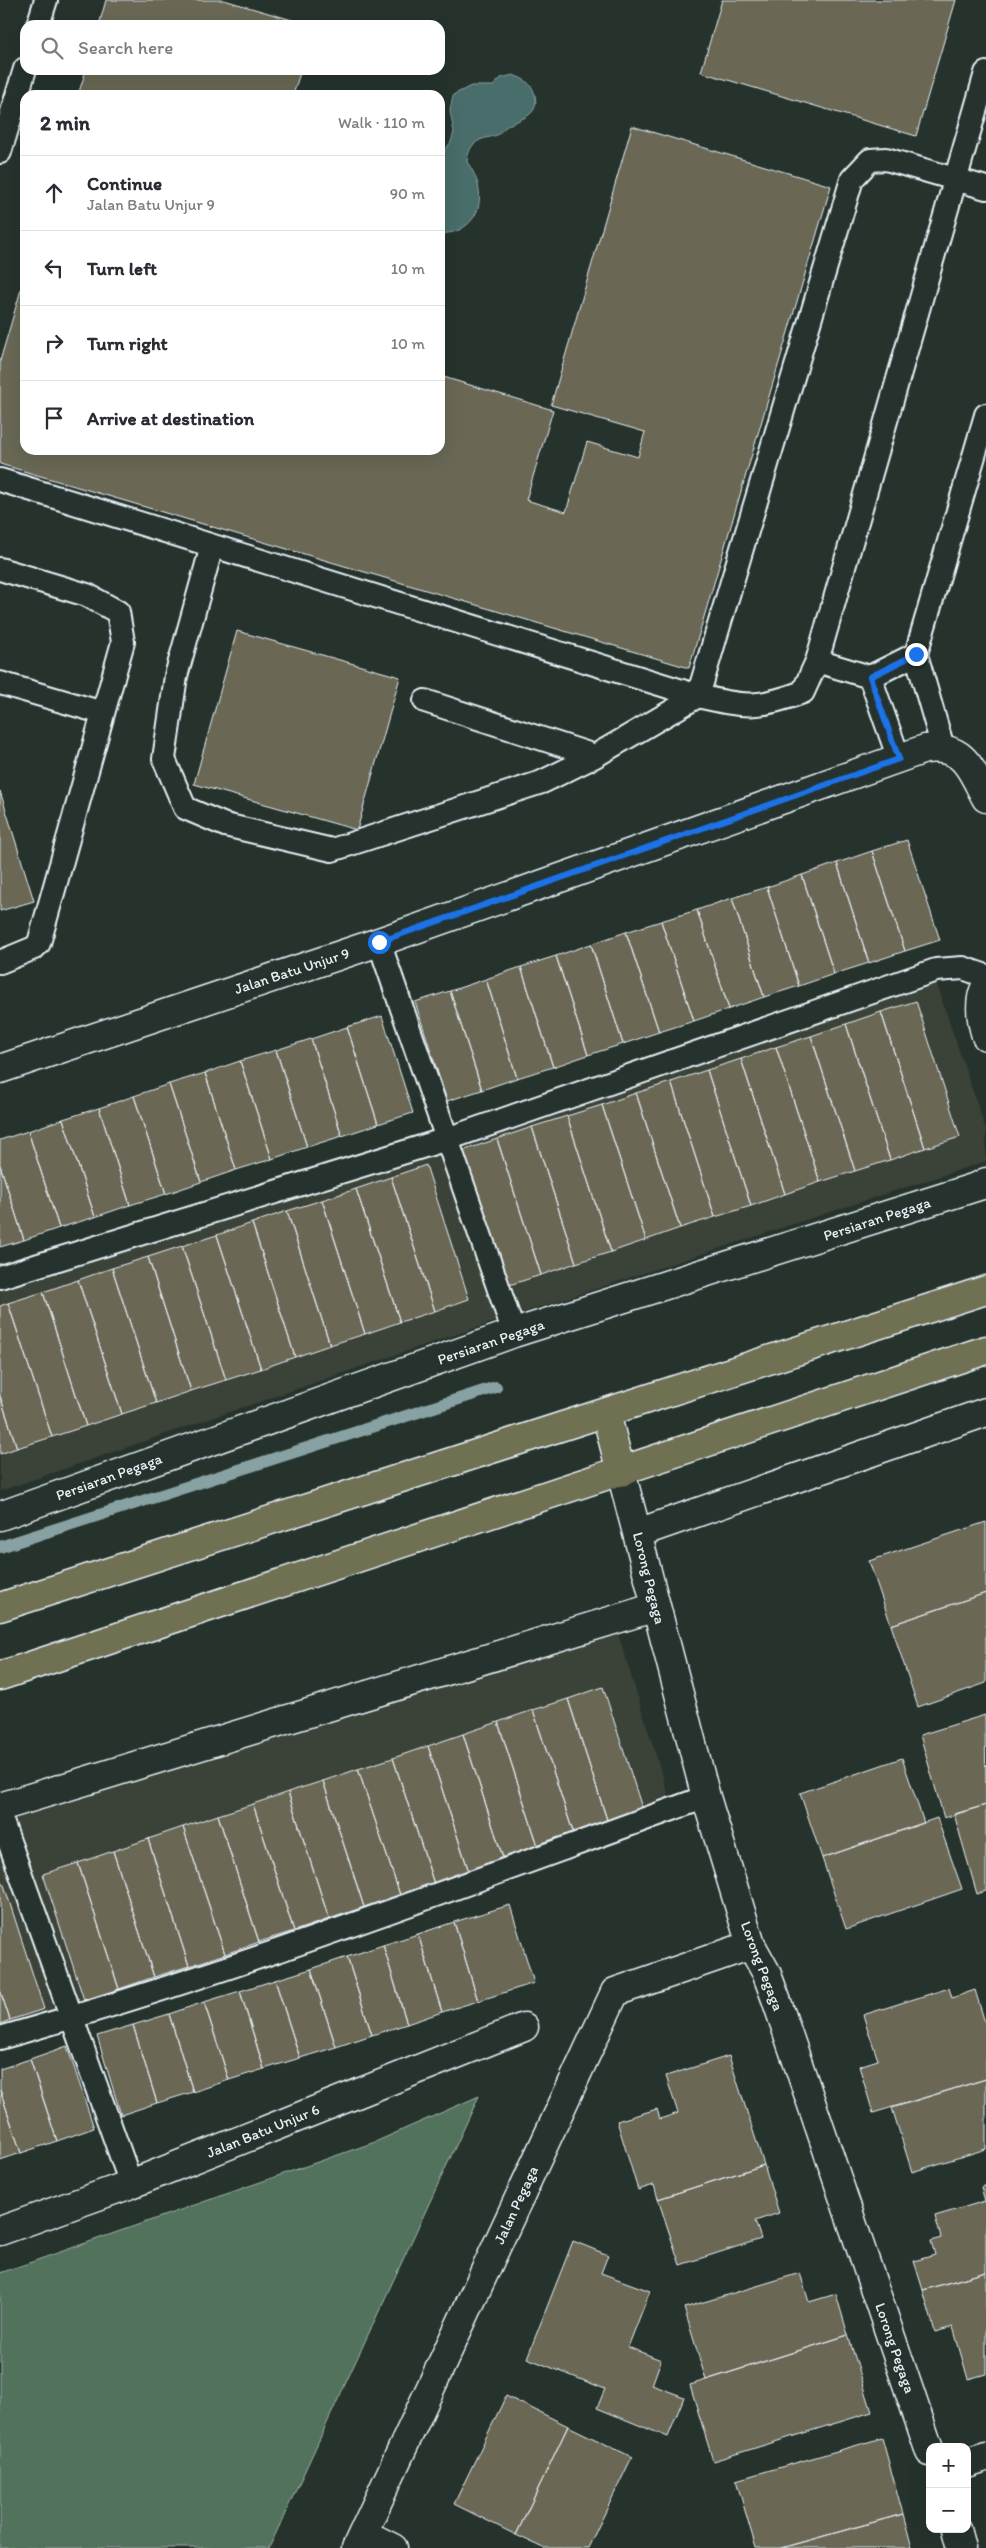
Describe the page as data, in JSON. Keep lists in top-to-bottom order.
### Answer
{
  "streets": {
    "street": [
      "Jalan Batu Unjur 9",
      "Persiaran Pegaga",
      "Lorong Pegaga",
      "Jalan Batu Unjur 6",
      "Jalan Pegaga"
    ]
  },
  "crossings": [
    ["Lorong Pegaga", "Jalan Pegaga"]
  ],
  "page": {
    "search": "Search here",
    "heading": ["2 min", "Walk · 110 m"],
    "list": [
      ["Continue", "Jalan Batu Unjur 9", "90 m"],
      ["Turn left", "10 m"],
      ["Turn right", "10 m"],
      "Arrive at destination"
    ],
    "map_buttons": ["+", "−"]
  }
}
